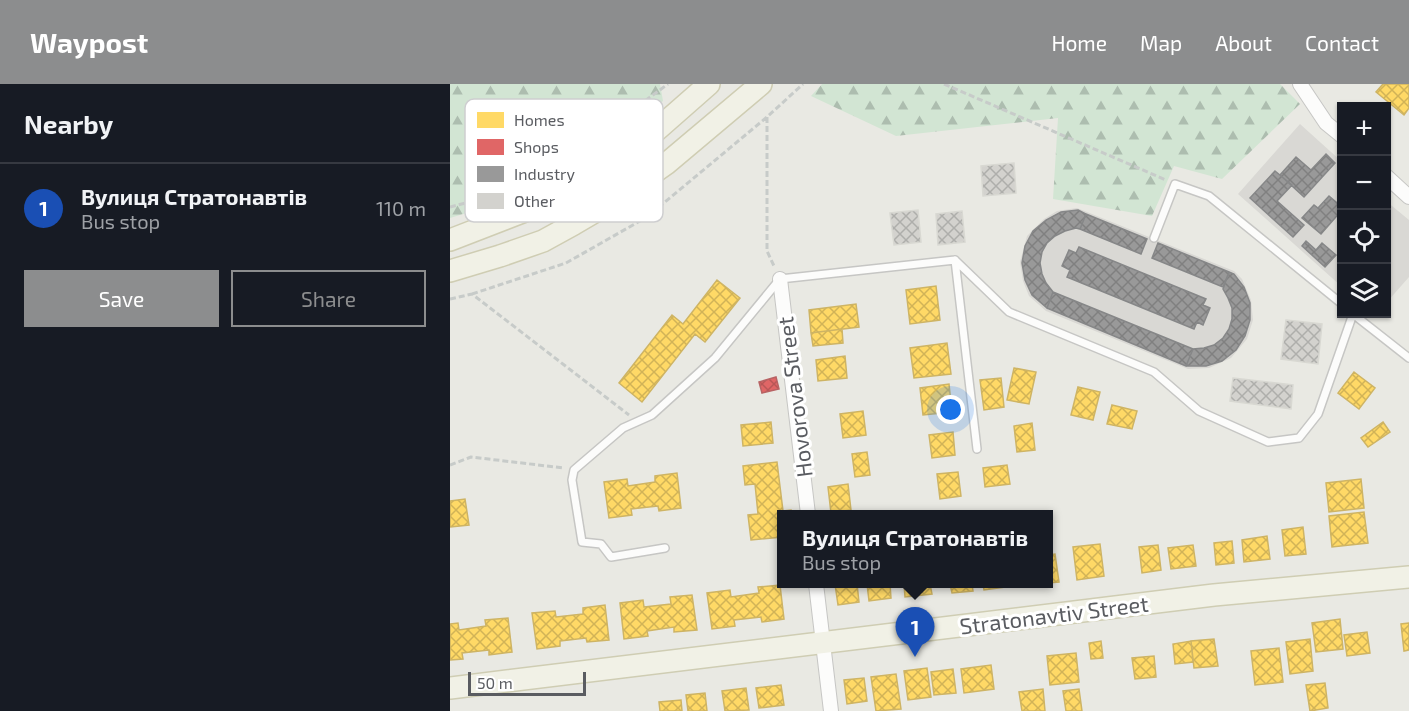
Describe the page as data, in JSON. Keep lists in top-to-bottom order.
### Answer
{
  "streets": {
    "main road": ["Stratonavtiv Street"],
    "street": ["Hovorova Street"]
  },
  "legend": [
    "Homes",
    "Shops",
    "Industry",
    "Other"
  ],
  "scale_bar": "50 m",
  "page": {
    "header": "Waypost",
    "nav": [
      "Home",
      "Map",
      "About",
      "Contact"
    ],
    "heading": "Nearby",
    "map_buttons": ["+", "−"],
    "list": [
      {
        "mark": "1",
        "name": "Вулиця Стратонавтів",
        "note": "Bus stop",
        "value": "110 m"
      }
    ],
    "buttons": ["Save", "Share"],
    "popup": ["Вулиця Стратонавтів", "Bus stop"],
    "pins": "1",
    "scale": "50 m"
  }
}
